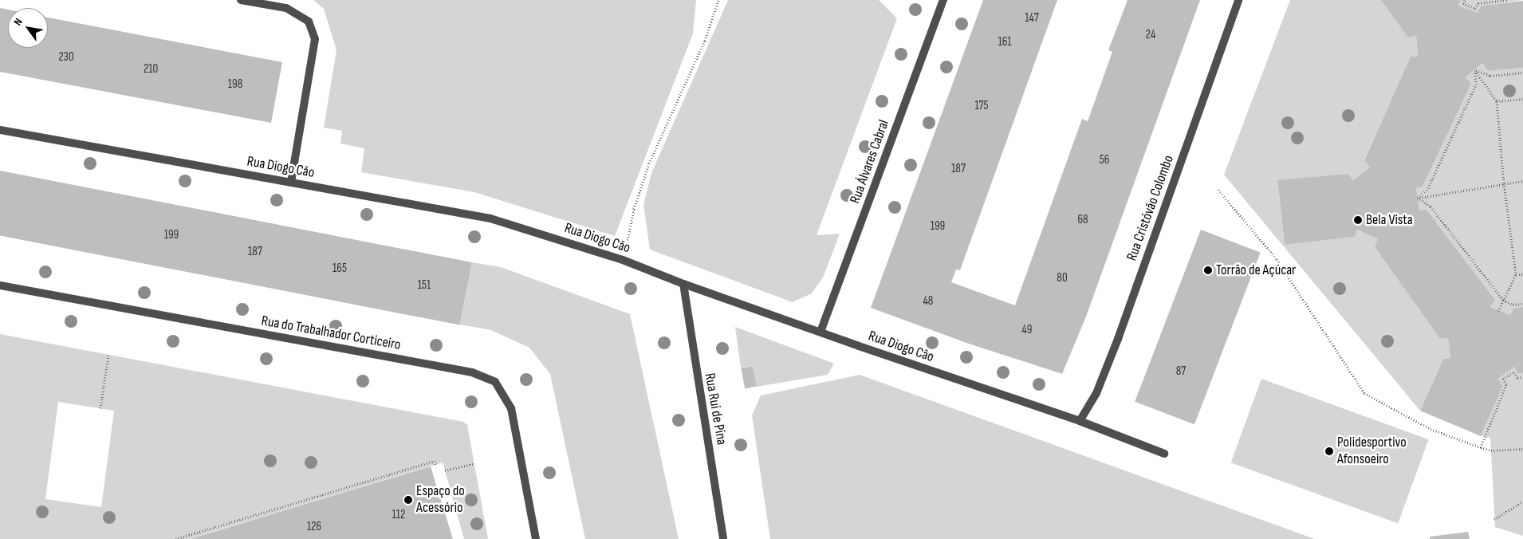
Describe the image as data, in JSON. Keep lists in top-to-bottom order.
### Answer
{
  "streets": {
    "street": [
      "Rua Álvares Cabral",
      "Rua Diogo Cão",
      "Rua Cristóvão Colombo",
      "Rua do Trabalhador Corticeiro",
      "Rua Rui de Pina"
    ]
  },
  "crossings": [
    ["Rua Álvares Cabral", "Rua Diogo Cão"],
    ["Rua Diogo Cão", "Rua Cristóvão Colombo"],
    ["Rua Diogo Cão", "Rua Rui de Pina"]
  ],
  "places": [
    "Bela Vista",
    "Torrão de Açúcar",
    "Polidesportivo Afonsoeiro",
    "Espaço do Acessório"
  ],
  "house_numbers": [
    "147",
    "24",
    "161",
    "230",
    "210",
    "198",
    "175",
    "56",
    "187",
    "68",
    "199",
    "199",
    "187",
    "165",
    "80",
    "151",
    "48",
    "49",
    "87",
    "112",
    "126"
  ],
  "north": "top left"
}
